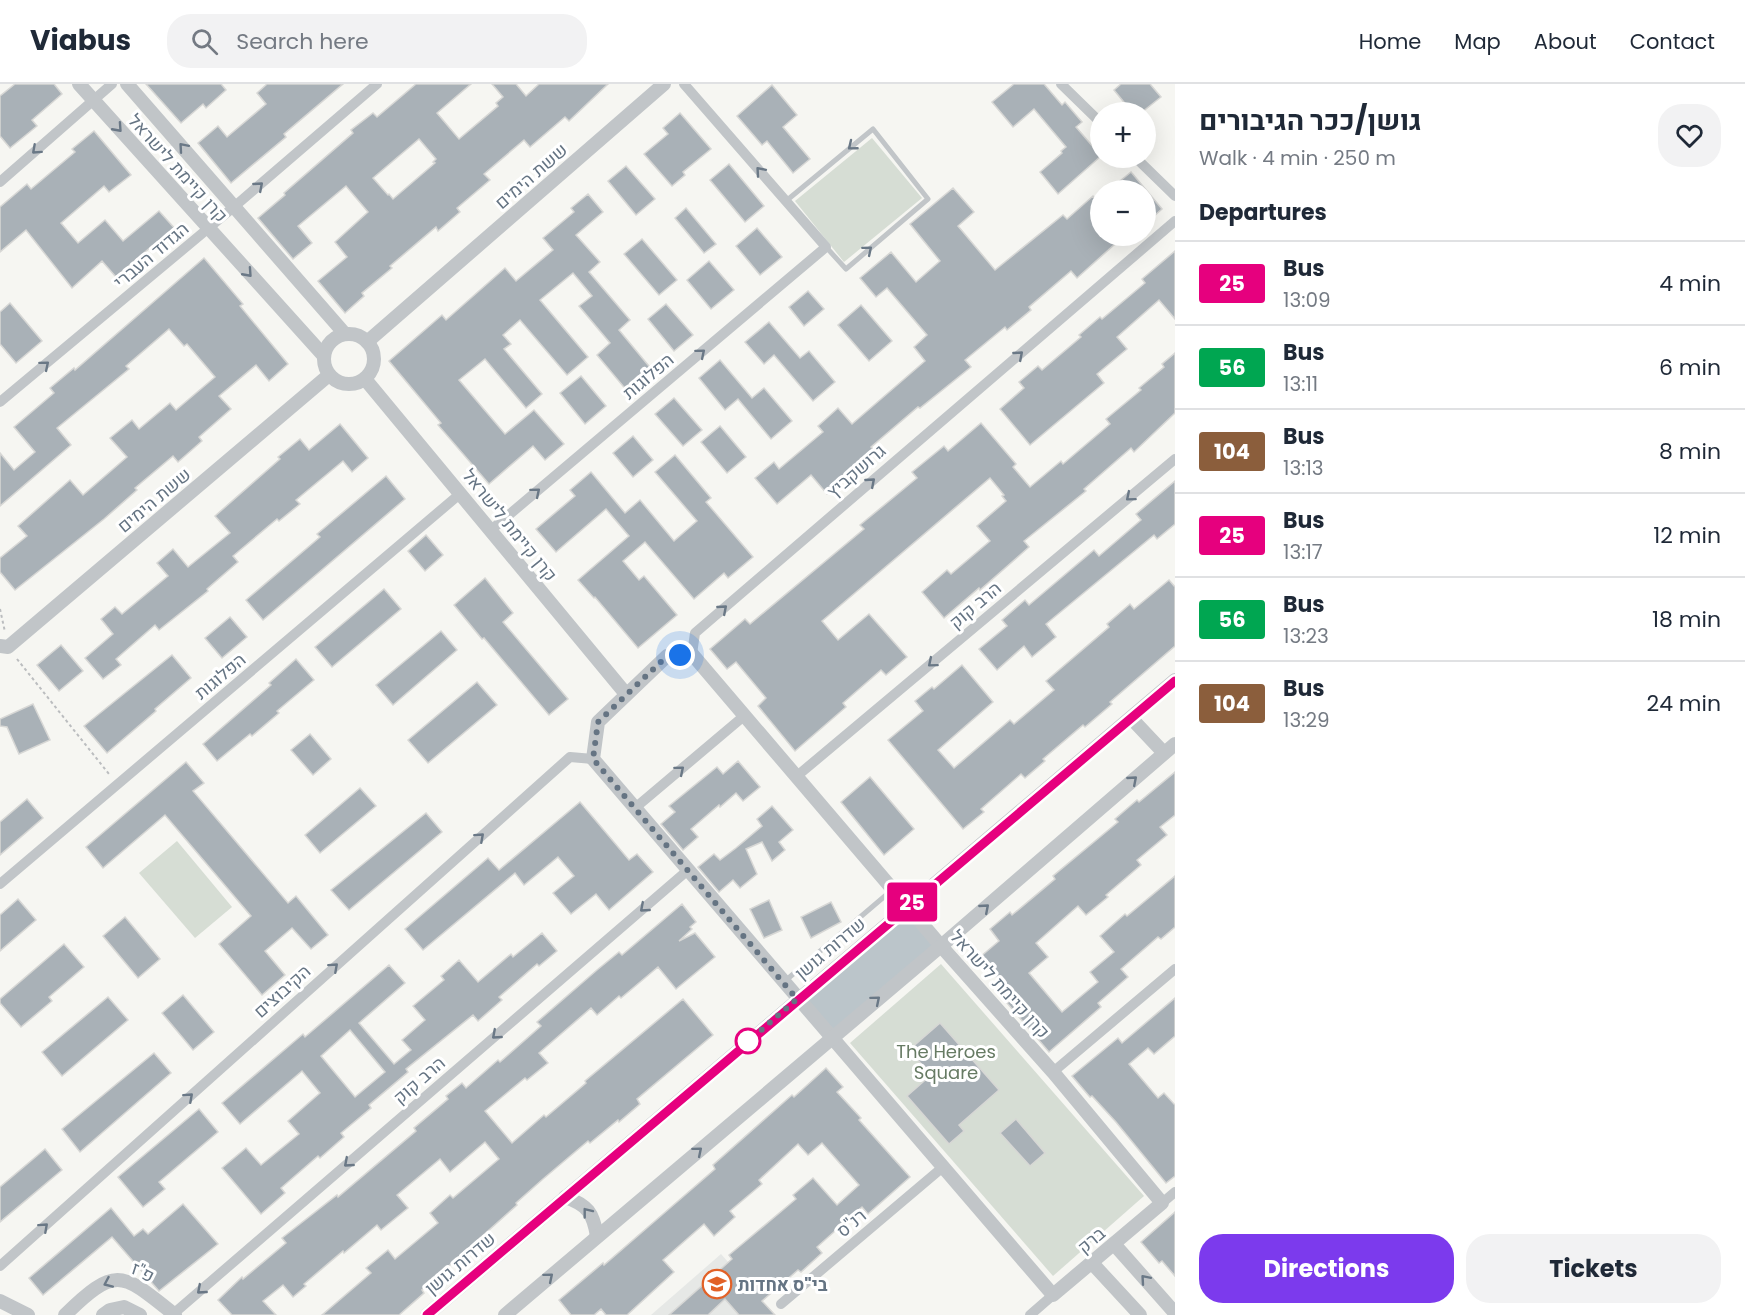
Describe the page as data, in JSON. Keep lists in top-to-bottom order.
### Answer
{
  "streets": {
    "street": [
      "קרן קיימת לישראל",
      "ששת הימים",
      "הגדוד העברי",
      "הפלוגות",
      "גרושקביץ",
      "הרב קוק",
      "שדרות גושן",
      "הקיבוצים",
      "רנ\"ס",
      "ברק",
      "פ\"ז"
    ]
  },
  "crossings": [
    ["קרן קיימת לישראל", "ששת הימים"],
    ["קרן קיימת לישראל", "הגדוד העברי"],
    ["קרן קיימת לישראל", "הפלוגות"],
    ["קרן קיימת לישראל", "גרושקביץ"],
    ["קרן קיימת לישראל", "הרב קוק"],
    ["קרן קיימת לישראל", "שדרות גושן"],
    ["קרן קיימת לישראל", "ברק"],
    ["הרב קוק", "פ\"ז"]
  ],
  "one_way": [
    "הגדוד העברי",
    "הפלוגות",
    "גרושקביץ",
    "הרב קוק",
    "הקיבוצים"
  ],
  "parks": ["The Heroes Square"],
  "places": {
    "school or university": ["בי\"ס אחדות"]
  },
  "lines": ["bus line 25"],
  "page": {
    "header": "Viabus",
    "search": "Search here",
    "nav": [
      "Home",
      "Map",
      "About",
      "Contact"
    ],
    "on_map": "25",
    "heading": [
      ["גושן/ככר הגיבורים", "Walk · 4 min · 250 m"],
      "Departures"
    ],
    "map_buttons": ["+", "−"],
    "list": [
      {
        "mark": "25",
        "name": "Bus",
        "note": "13:09",
        "value": "4 min"
      },
      {
        "mark": "56",
        "name": "Bus",
        "note": "13:11",
        "value": "6 min"
      },
      {
        "mark": "104",
        "name": "Bus",
        "note": "13:13",
        "value": "8 min"
      },
      {
        "mark": "25",
        "name": "Bus",
        "note": "13:17",
        "value": "12 min"
      },
      {
        "mark": "56",
        "name": "Bus",
        "note": "13:23",
        "value": "18 min"
      },
      {
        "mark": "104",
        "name": "Bus",
        "note": "13:29",
        "value": "24 min"
      }
    ],
    "buttons": ["Directions", "Tickets"]
  }
}
